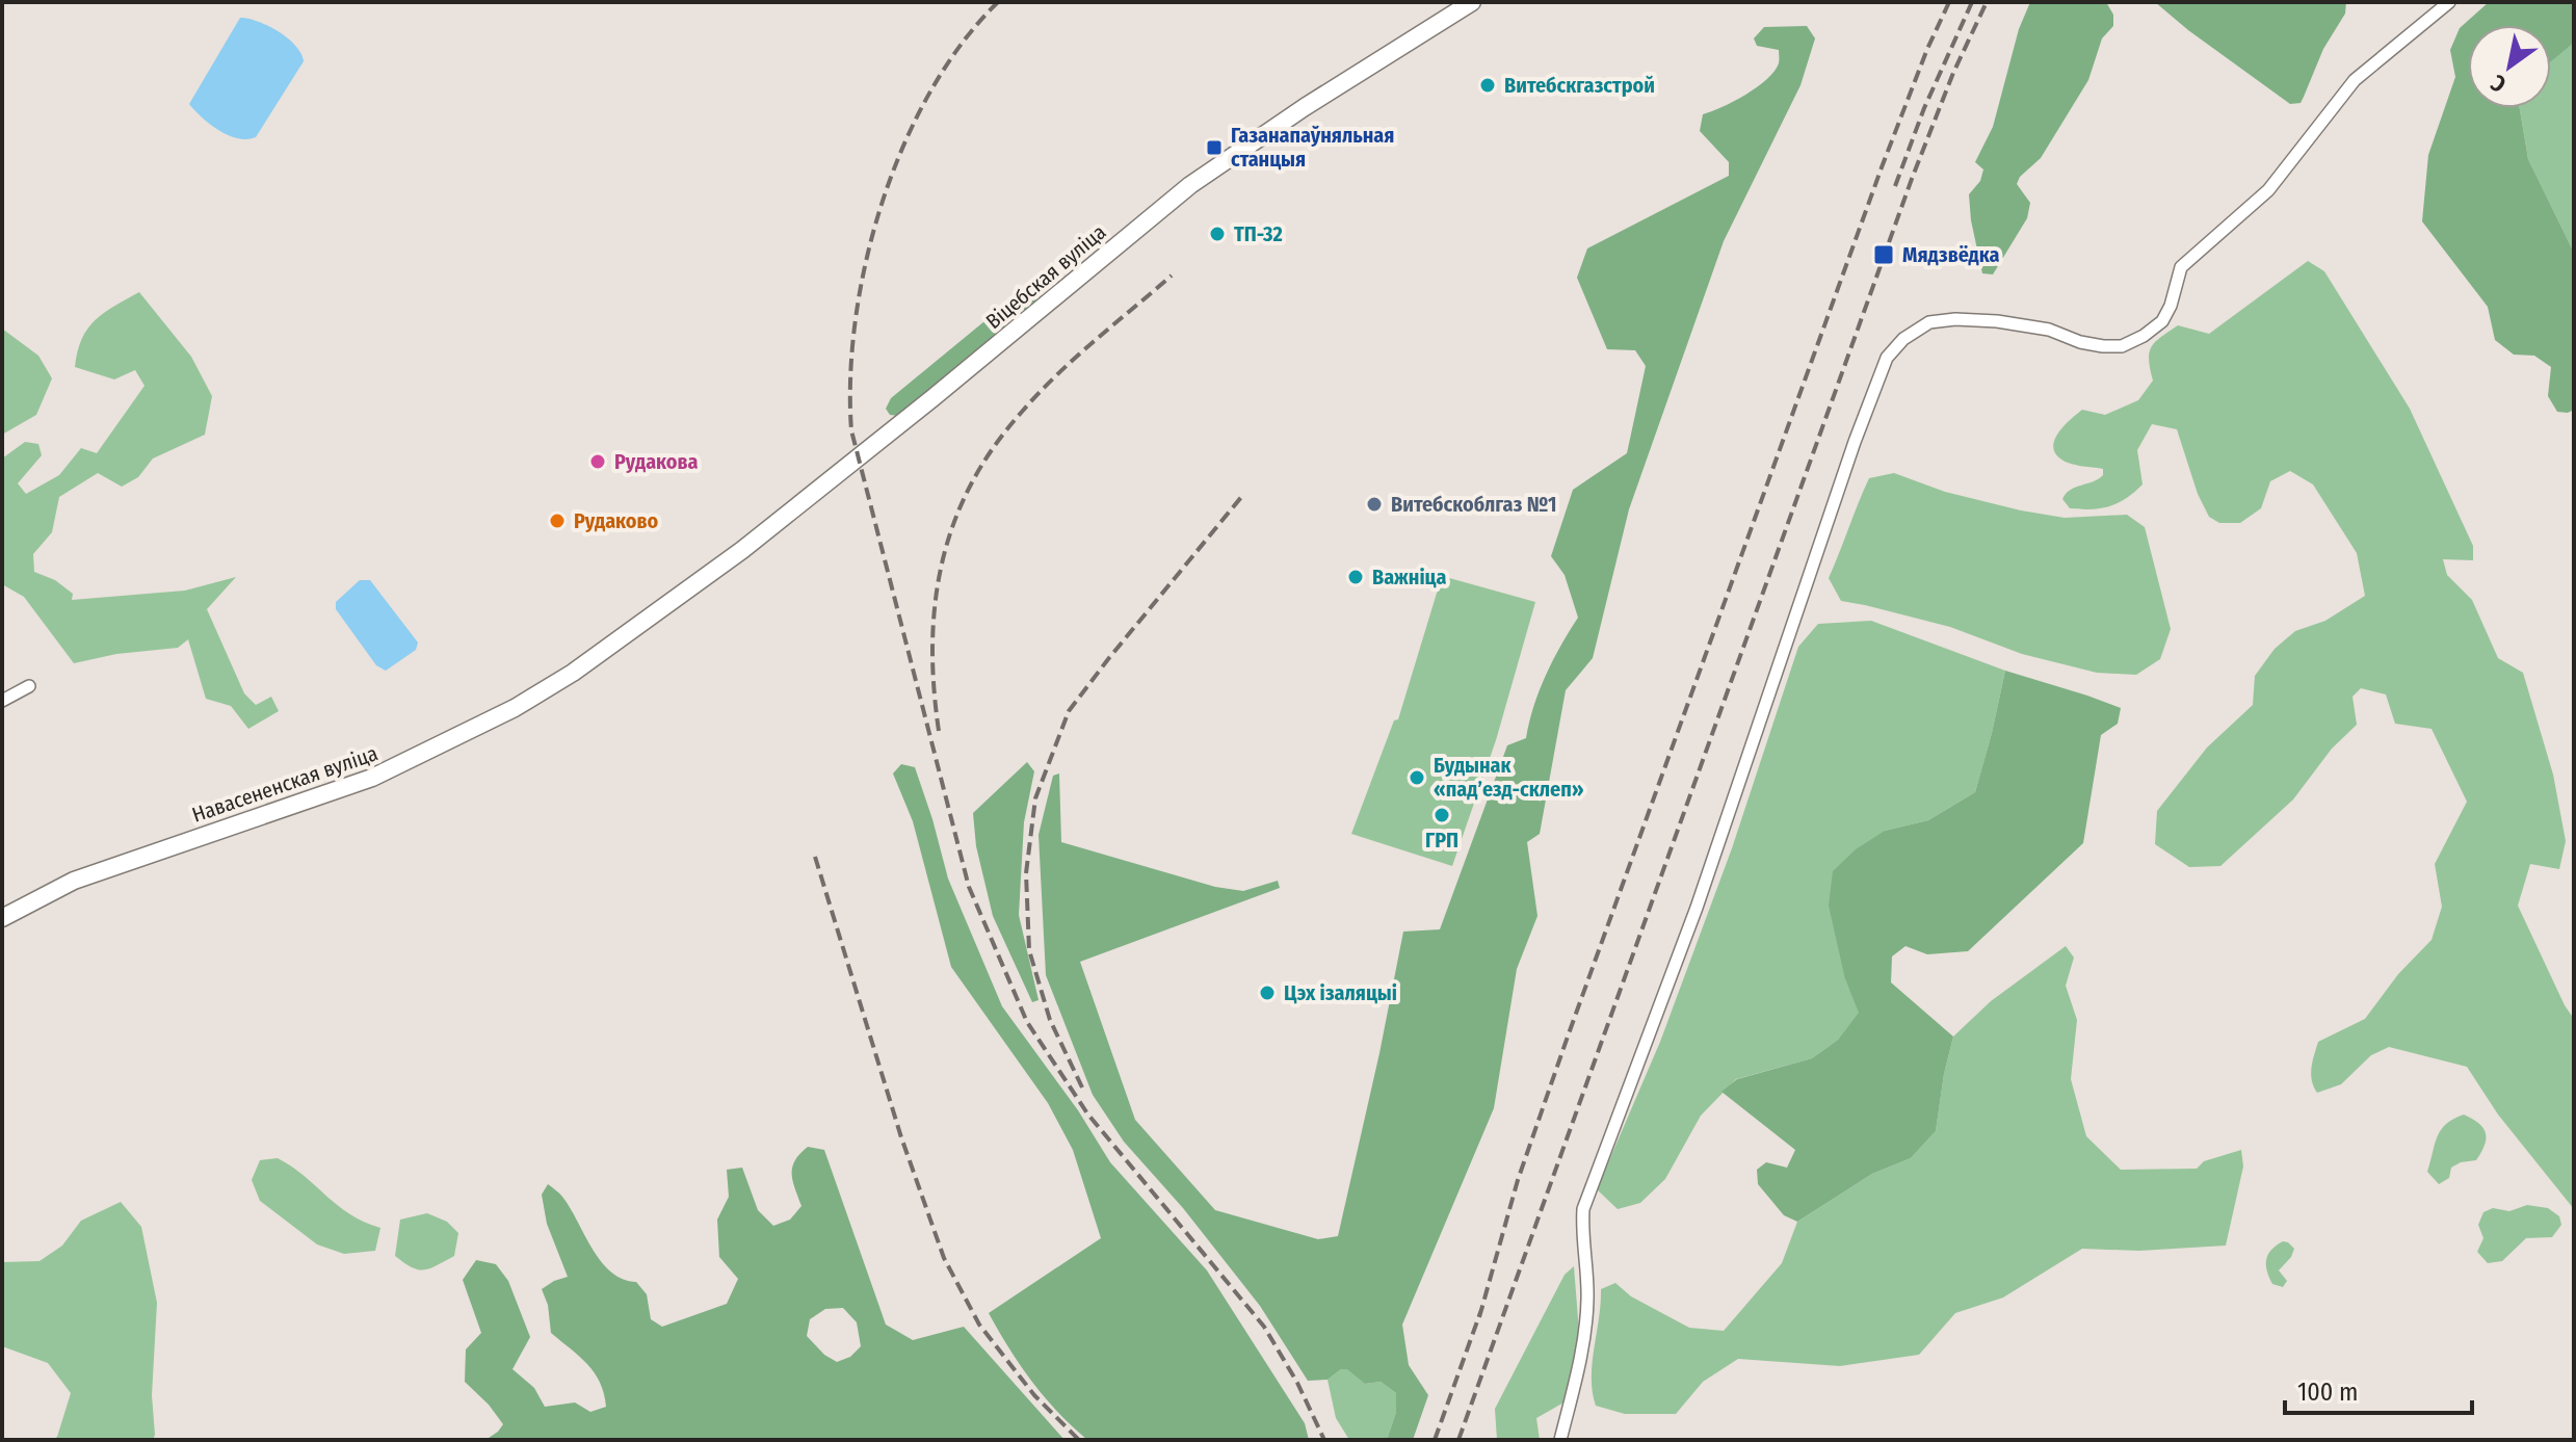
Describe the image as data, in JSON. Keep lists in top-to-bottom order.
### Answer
{
  "streets": {
    "main road": ["Віцебская вуліца", "Навасененская вуліца"]
  },
  "crossings": [
    ["Віцебская вуліца", "Навасененская вуліца"]
  ],
  "places": {
    "other": [
      "Витебскгазстрой",
      "ТП-32",
      "Рудакова",
      "Витебскоблгаз №1",
      "Рудаково",
      "Важніца",
      "Будынак «падʼезд-склеп»",
      "ГРП",
      "Цэх ізаляцыі"
    ],
    "transit": ["Газанапаўняльная станцыя", "Мядзвёдка"]
  },
  "scale_bar": "100 m",
  "north": "bottom left"
}
